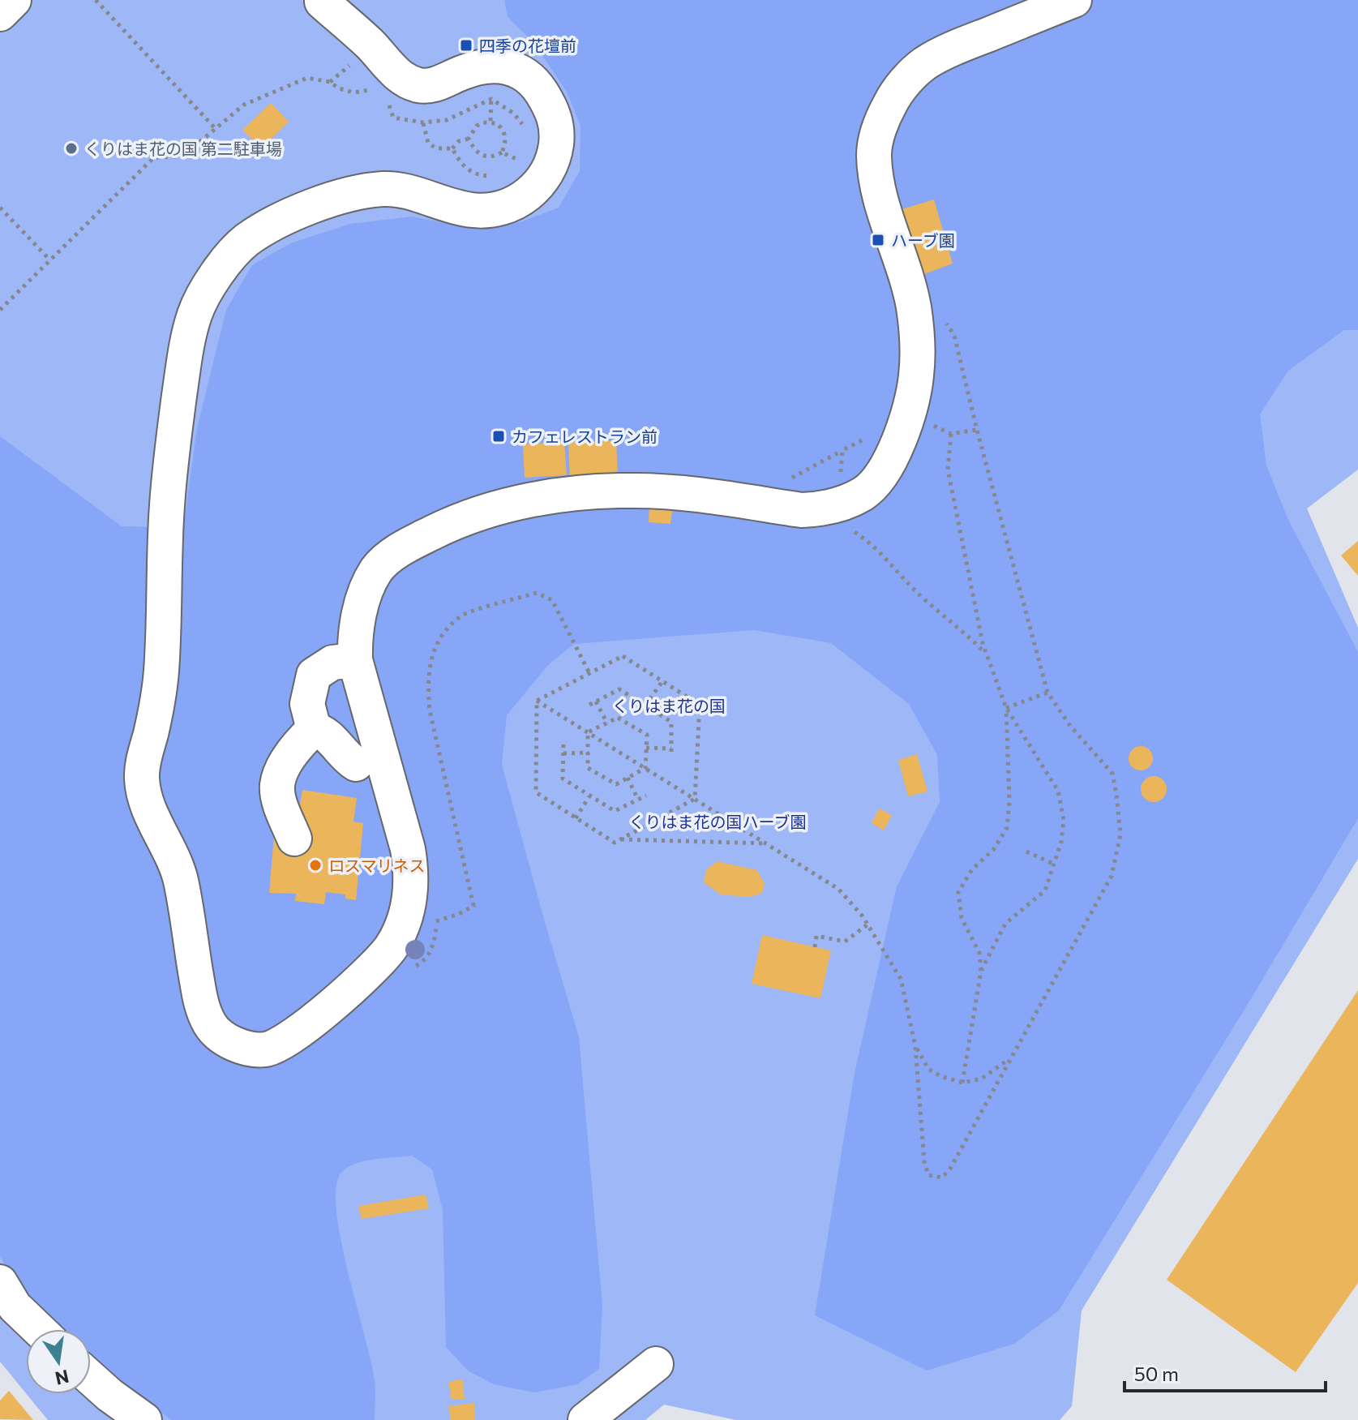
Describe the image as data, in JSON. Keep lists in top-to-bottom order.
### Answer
{
  "parks": ["くりはま花の国", "くりはま花の国ハーブ園"],
  "places": {
    "transit": ["四季の花壇前", "ハーブ園", "カフェレストラン前"],
    "other": ["くりはま花の国 第二駐車場", "ロスマリネス"]
  },
  "scale_bar": "50 m",
  "north": "bottom"
}
